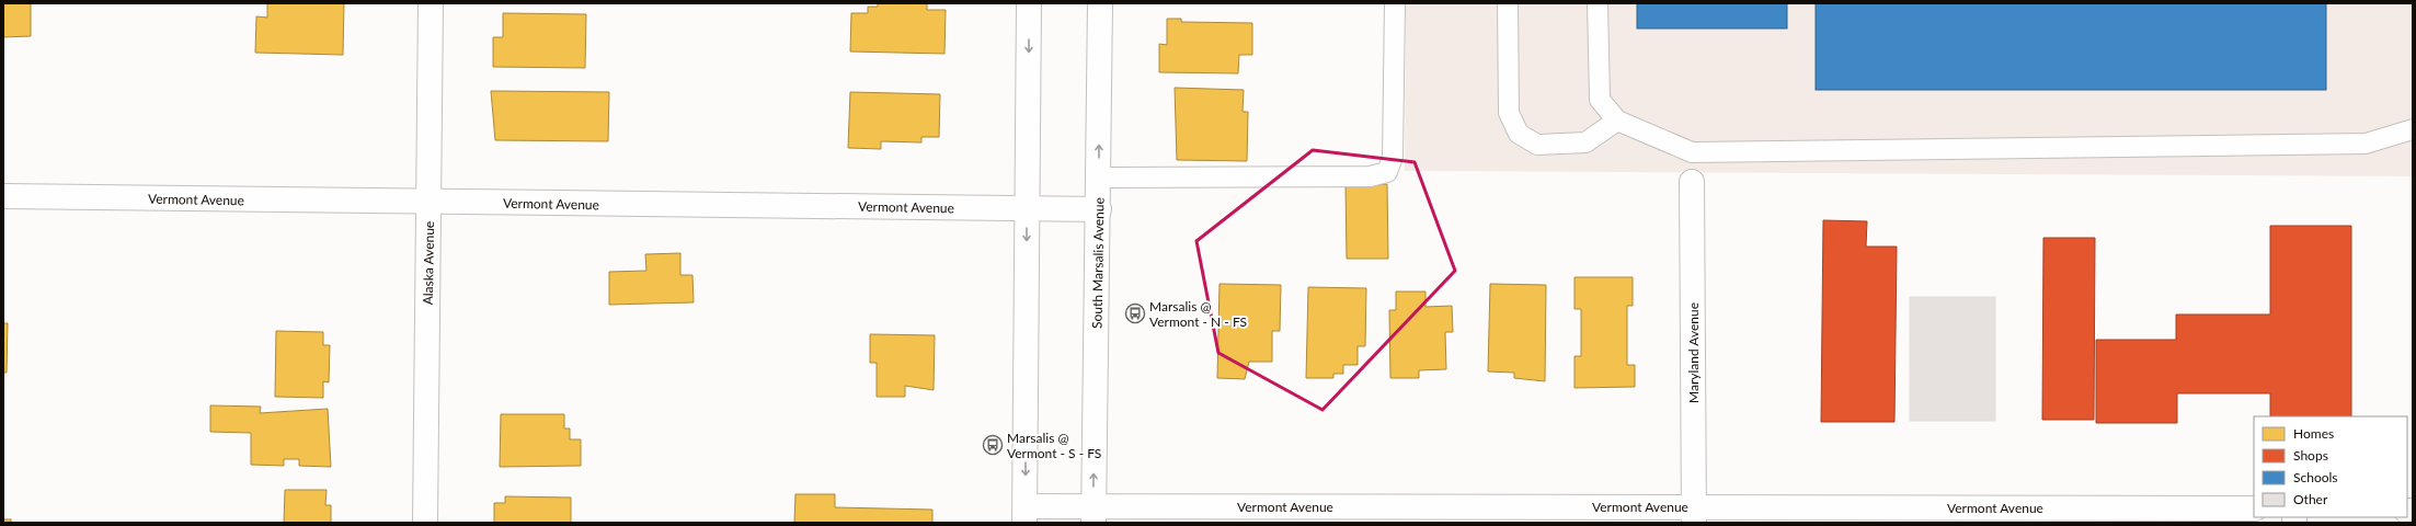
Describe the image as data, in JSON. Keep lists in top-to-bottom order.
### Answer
{
  "streets": {
    "street": [
      "Vermont Avenue",
      "Alaska Avenue",
      "South Marsalis Avenue",
      "Maryland Avenue"
    ]
  },
  "crossings": [
    ["Vermont Avenue", "Alaska Avenue"],
    ["Vermont Avenue", "South Marsalis Avenue"],
    ["Vermont Avenue", "Maryland Avenue"]
  ],
  "places": {
    "bus stop": ["Marsalis @ Vermont - N - FS", "Marsalis @ Vermont - S - FS"]
  },
  "legend": [
    "Homes",
    "Shops",
    "Schools",
    "Other"
  ]
}
